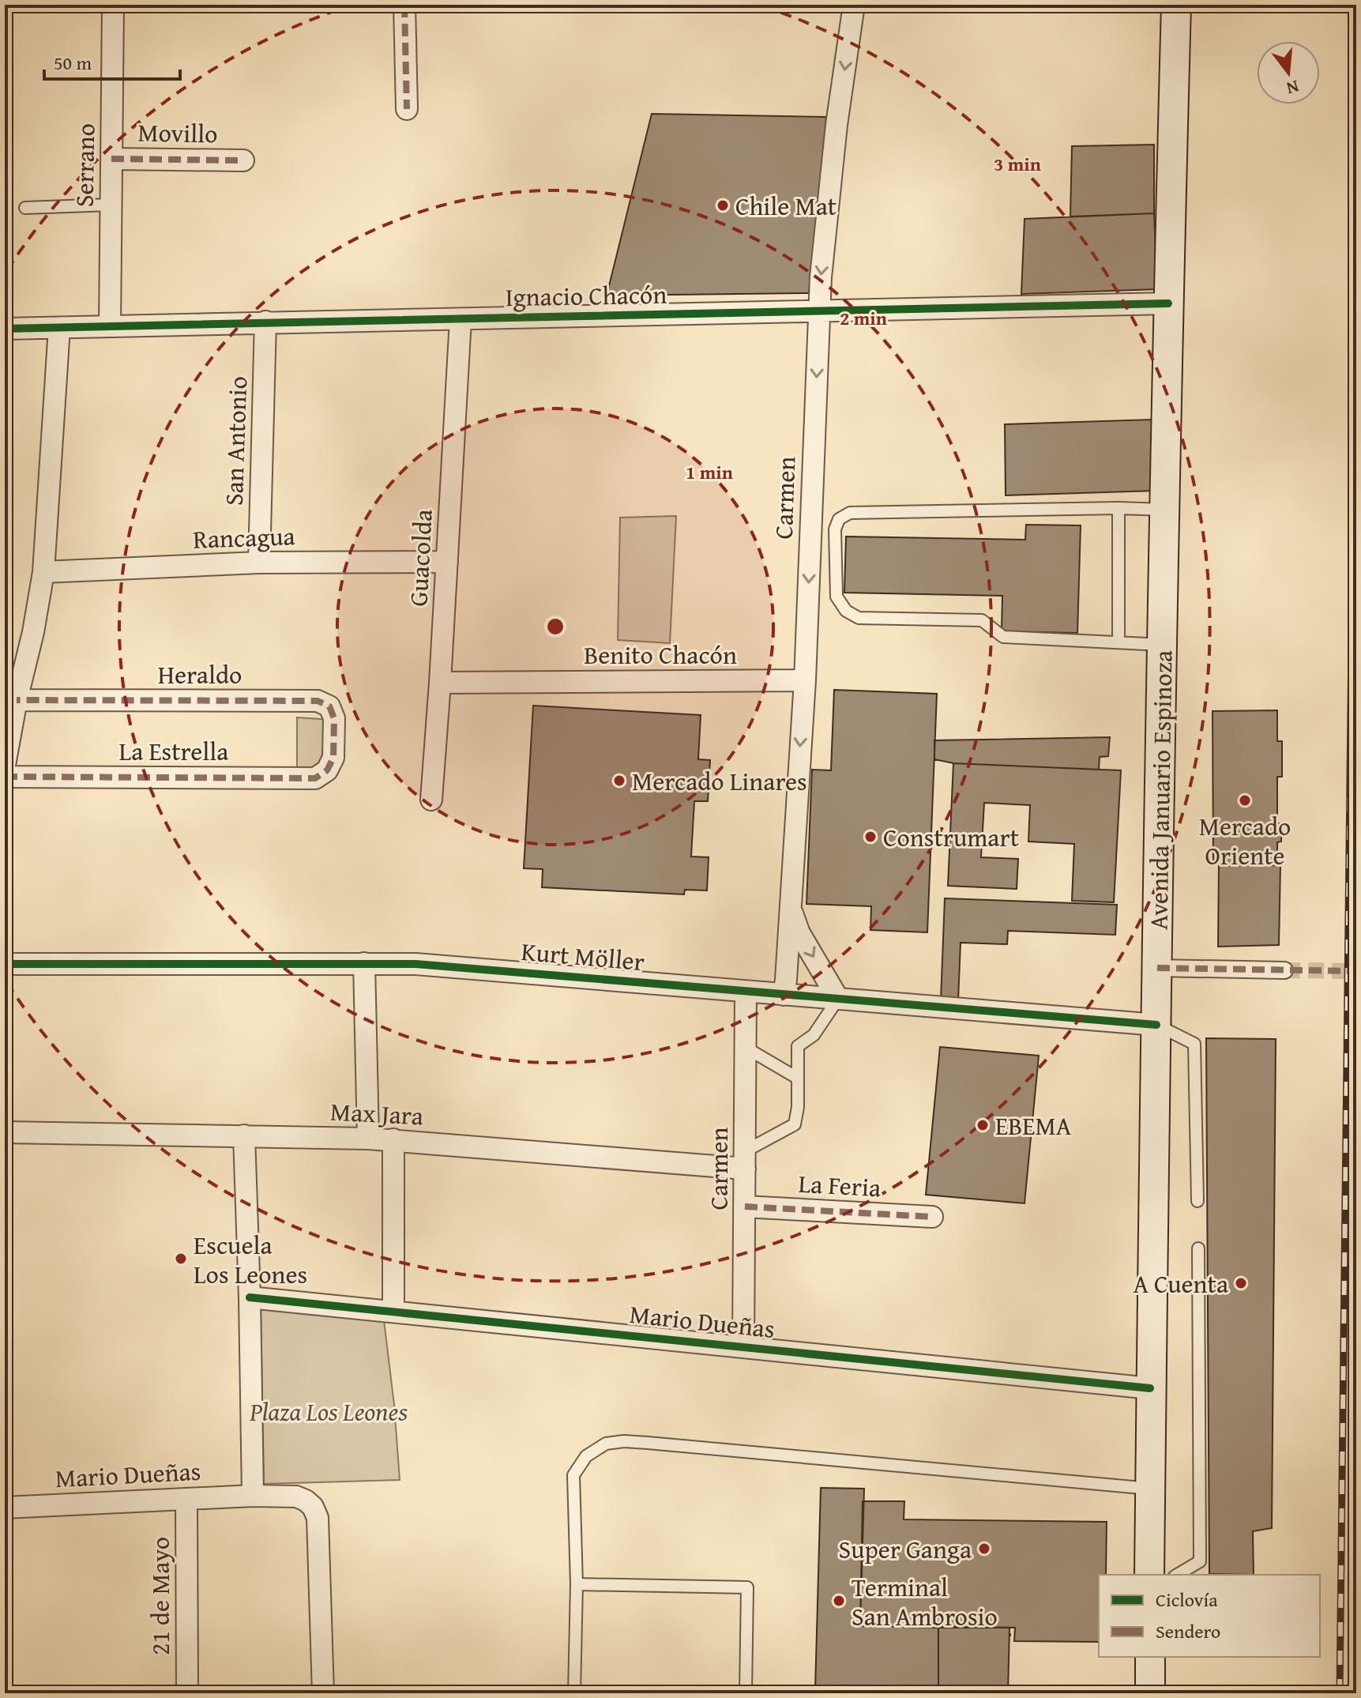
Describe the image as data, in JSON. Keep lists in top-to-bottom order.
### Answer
{
  "streets": {
    "main road": ["Avenida Januario Espinoza"],
    "street": [
      "Movillo",
      "Serrano",
      "Ignacio Chacón",
      "San Antonio",
      "Carmen",
      "Rancagua",
      "Guacolda",
      "Benito Chacón",
      "Heraldo",
      "La Estrella",
      "Kurt Möller",
      "Max Jara",
      "La Feria",
      "Mario Dueñas",
      "21 de Mayo"
    ]
  },
  "crossings": [
    ["Movillo", "Serrano"],
    ["Serrano", "Ignacio Chacón"],
    ["Ignacio Chacón", "San Antonio"],
    ["Ignacio Chacón", "Carmen"],
    ["Ignacio Chacón", "Guacolda"],
    ["Ignacio Chacón", "Avenida Januario Espinoza"],
    ["San Antonio", "Rancagua"],
    ["Carmen", "Benito Chacón"],
    ["Carmen", "Kurt Möller"],
    ["Carmen", "Max Jara"],
    ["Carmen", "La Feria"],
    ["Carmen", "Mario Dueñas"],
    ["Rancagua", "Guacolda"],
    ["Guacolda", "Benito Chacón"],
    ["Heraldo", "La Estrella"],
    ["Avenida Januario Espinoza", "Kurt Möller"],
    ["Avenida Januario Espinoza", "Mario Dueñas"],
    ["Mario Dueñas", "21 de Mayo"]
  ],
  "one_way": ["Carmen"],
  "parks": ["Plaza Los Leones"],
  "places": [
    "Chile Mat",
    "Mercado Linares",
    "Mercado Oriente",
    "Construmart",
    "EBEMA",
    "Escuela Los Leones",
    "A Cuenta",
    "Super Ganga",
    "Terminal San Ambrosio"
  ],
  "legend": ["Ciclovía", "Sendero"],
  "scale_bar": "50 m",
  "north": "bottom",
  "rings": ["3 min", "2 min", "1 min"]
}
